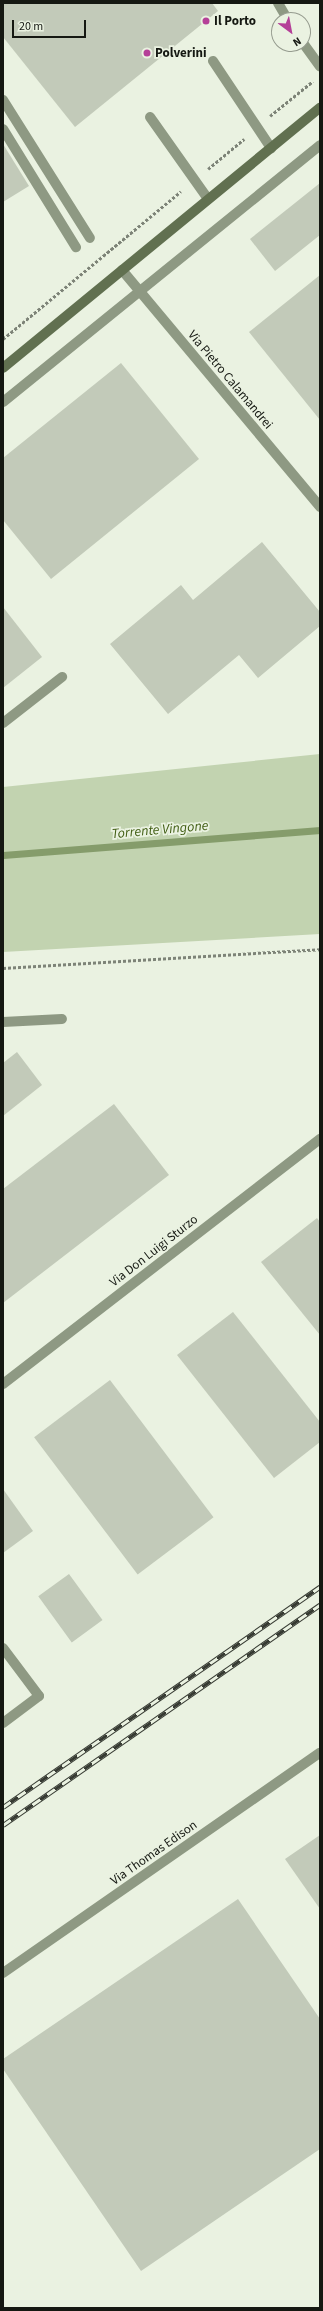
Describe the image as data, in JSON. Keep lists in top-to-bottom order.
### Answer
{
  "streets": {
    "street": ["Via Pietro Calamandrei", "Via Don Luigi Sturzo", "Via Thomas Edison"]
  },
  "water": ["Torrente Vingone"],
  "places": ["Il Porto", "Polverini"],
  "scale_bar": "20 m",
  "north": "bottom right"
}
